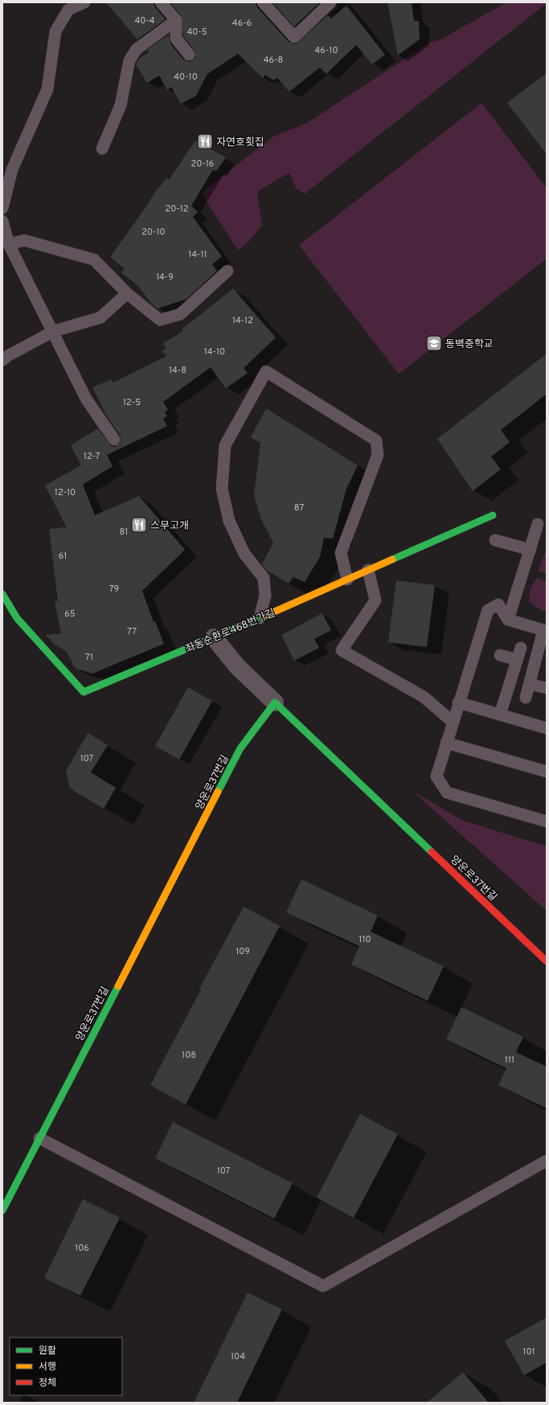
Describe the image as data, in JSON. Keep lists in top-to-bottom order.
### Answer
{
  "streets": {
    "street": ["좌동순환로468번가길", "양운로37번길"]
  },
  "places": {
    "restaurant": ["자연호횟집", "스무고개"],
    "school or university": ["동백중학교"]
  },
  "house_numbers": [
    "40-4",
    "46-6",
    "40-5",
    "46-10",
    "46-8",
    "40-10",
    "20-16",
    "20-12",
    "20-10",
    "14-11",
    "14-9",
    "14-12",
    "14-10",
    "14-8",
    "12-5",
    "12-7",
    "12-10",
    "87",
    "81",
    "61",
    "79",
    "65",
    "77",
    "71",
    "107",
    "110",
    "109",
    "108",
    "111",
    "107",
    "106",
    "101",
    "104"
  ],
  "legend": ["원활", "서행", "정체"]
}
